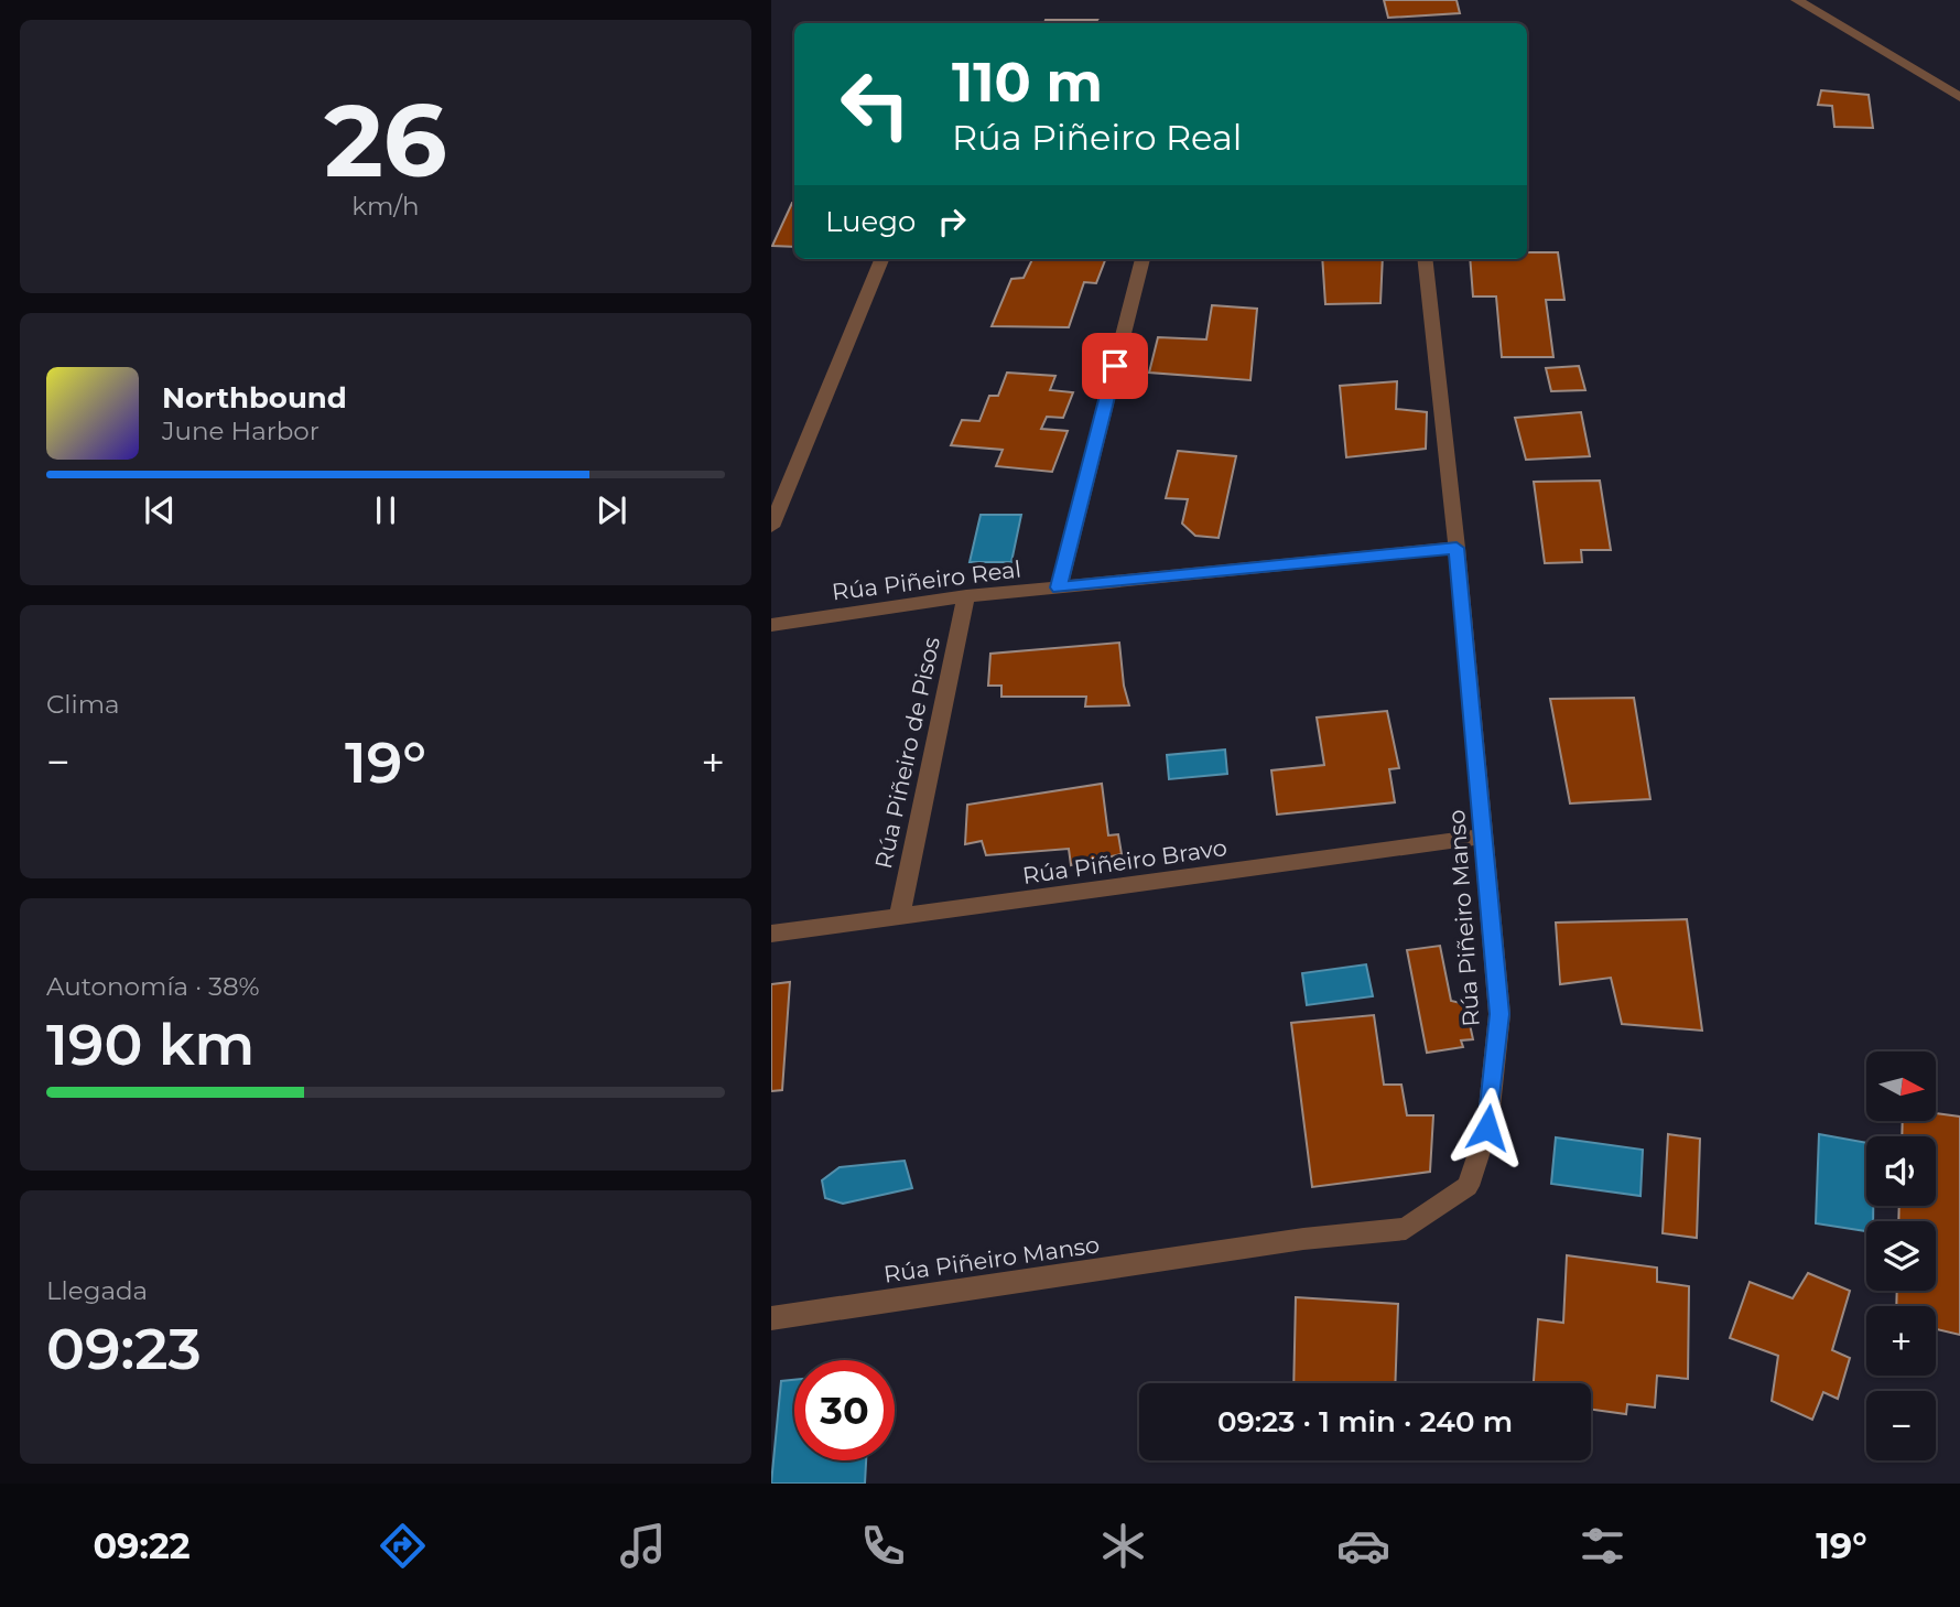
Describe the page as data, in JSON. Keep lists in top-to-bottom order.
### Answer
{
  "streets": {
    "street": [
      "Rúa Piñeiro Real",
      "Rúa Piñeiro de Pisos",
      "Rúa Piñeiro Bravo",
      "Rúa Piñeiro Manso"
    ]
  },
  "crossings": [
    ["Rúa Piñeiro Real", "Rúa Piñeiro de Pisos"],
    ["Rúa Piñeiro Real", "Rúa Piñeiro Manso"],
    ["Rúa Piñeiro de Pisos", "Rúa Piñeiro Bravo"],
    ["Rúa Piñeiro Bravo", "Rúa Piñeiro Manso"]
  ],
  "north": "right",
  "page": {
    "tile": [
      ["26", "km/h"],
      "Clima",
      ["Autonomía · 38%", "190 km"],
      ["Llegada", "09:23"]
    ],
    "turn": ["110 m", "Rúa Piñeiro Real"],
    "then": "Luego",
    "song": ["Northbound", "June Harbor"],
    "heat": ["−", "19°", "+"],
    "map_buttons": ["+", "−"],
    "limit": "30",
    "trip": "09:23 · 1 min · 240 m",
    "tabs": ["09:22", "19°"]
  }
}
